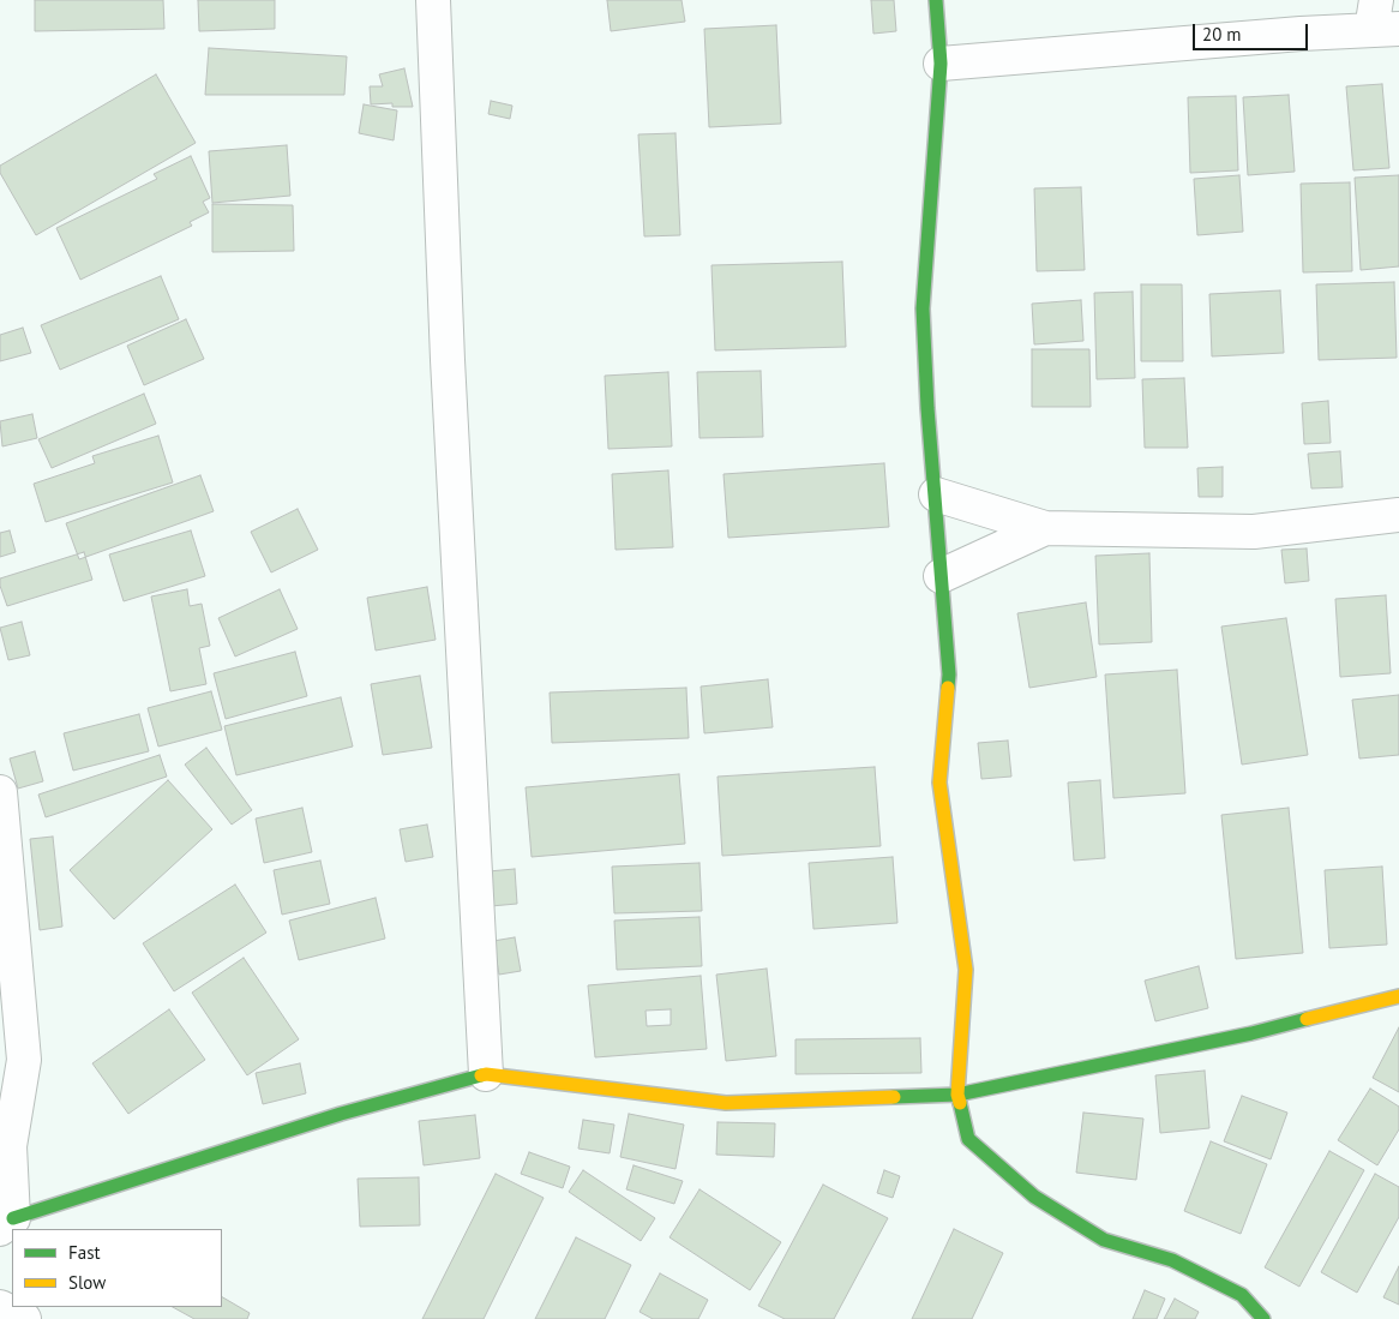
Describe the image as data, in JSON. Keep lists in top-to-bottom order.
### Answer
{
  "legend": ["Fast", "Slow"],
  "scale_bar": "20 m"
}
